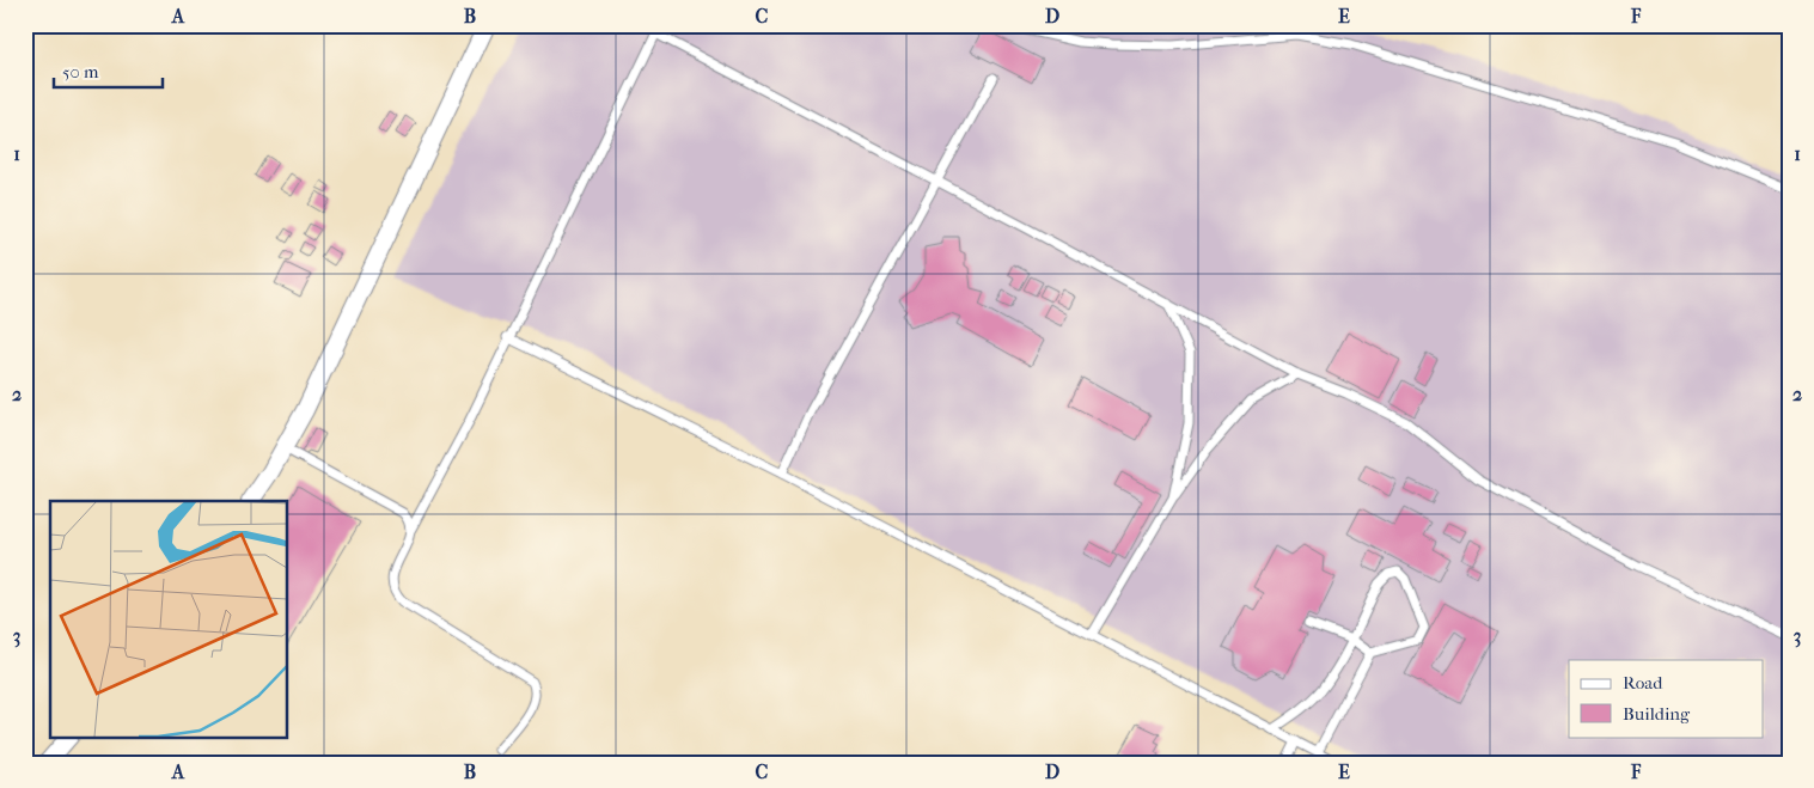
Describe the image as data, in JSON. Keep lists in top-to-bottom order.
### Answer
{
  "legend": ["Road", "Building"],
  "scale_bar": "50 m",
  "grid": {
    "columns": [
      "A",
      "B",
      "C",
      "D",
      "E",
      "F"
    ],
    "rows": ["1", "2", "3"]
  }
}
